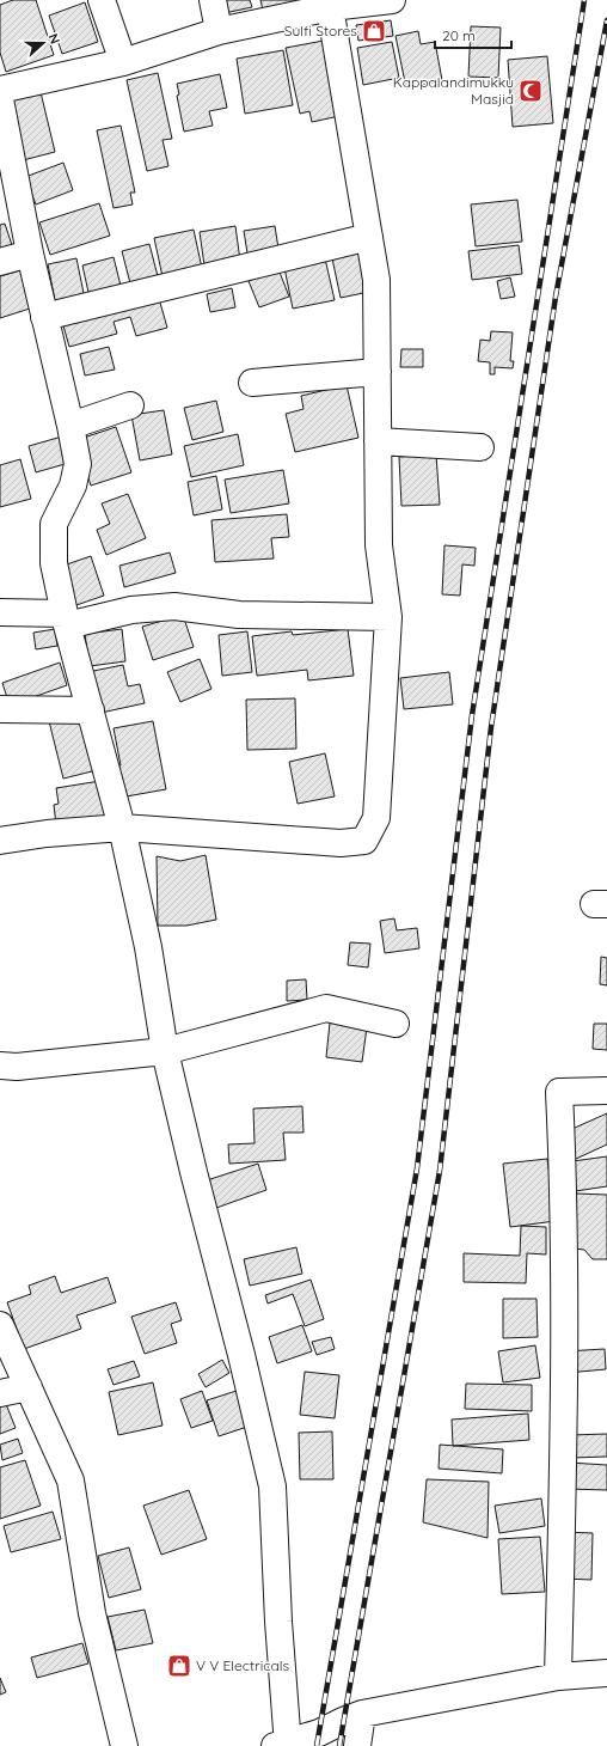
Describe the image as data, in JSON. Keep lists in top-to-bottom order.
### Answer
{
  "places": {
    "shop": ["Sulfi Stores", "V V Electricals"],
    "mosque": ["Kappalandimukku Masjid"]
  },
  "scale_bar": "20 m",
  "north": "right"
}
